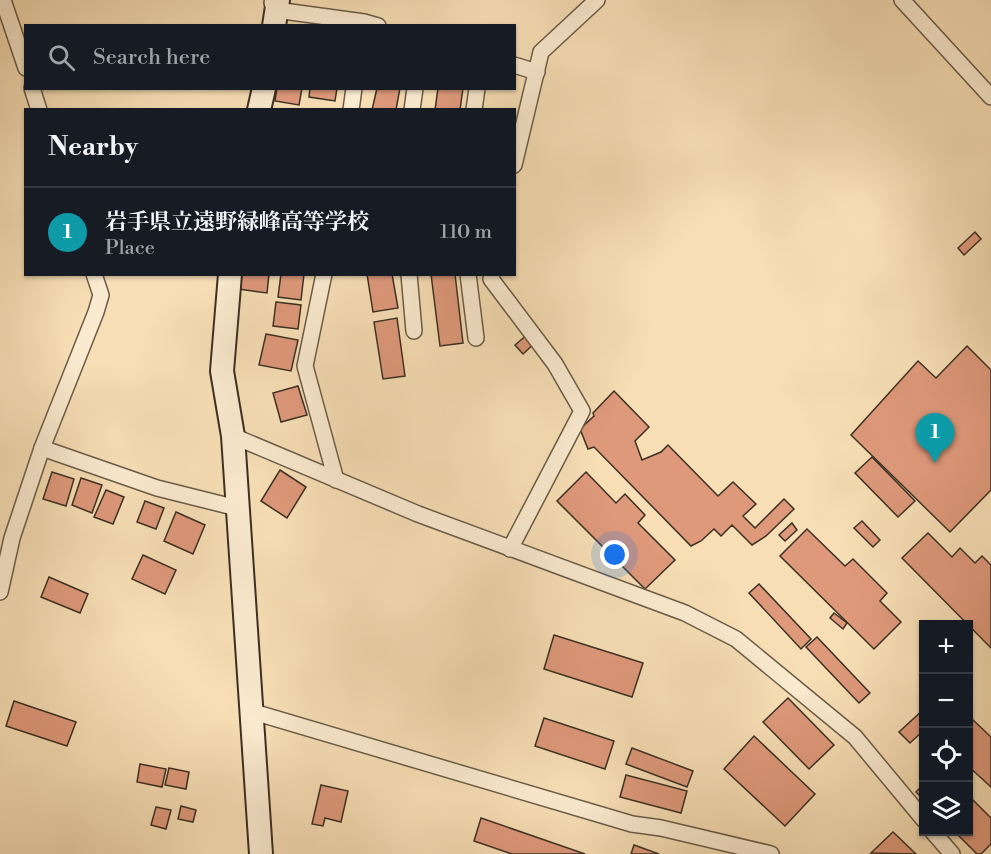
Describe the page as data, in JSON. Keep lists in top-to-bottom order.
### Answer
{
  "page": {
    "search": "Search here",
    "heading": "Nearby",
    "list": [
      {
        "mark": "1",
        "name": "岩手県立遠野緑峰高等学校",
        "note": "Place",
        "value": "110 m"
      }
    ],
    "pins": "1",
    "map_buttons": ["+", "−"]
  }
}
